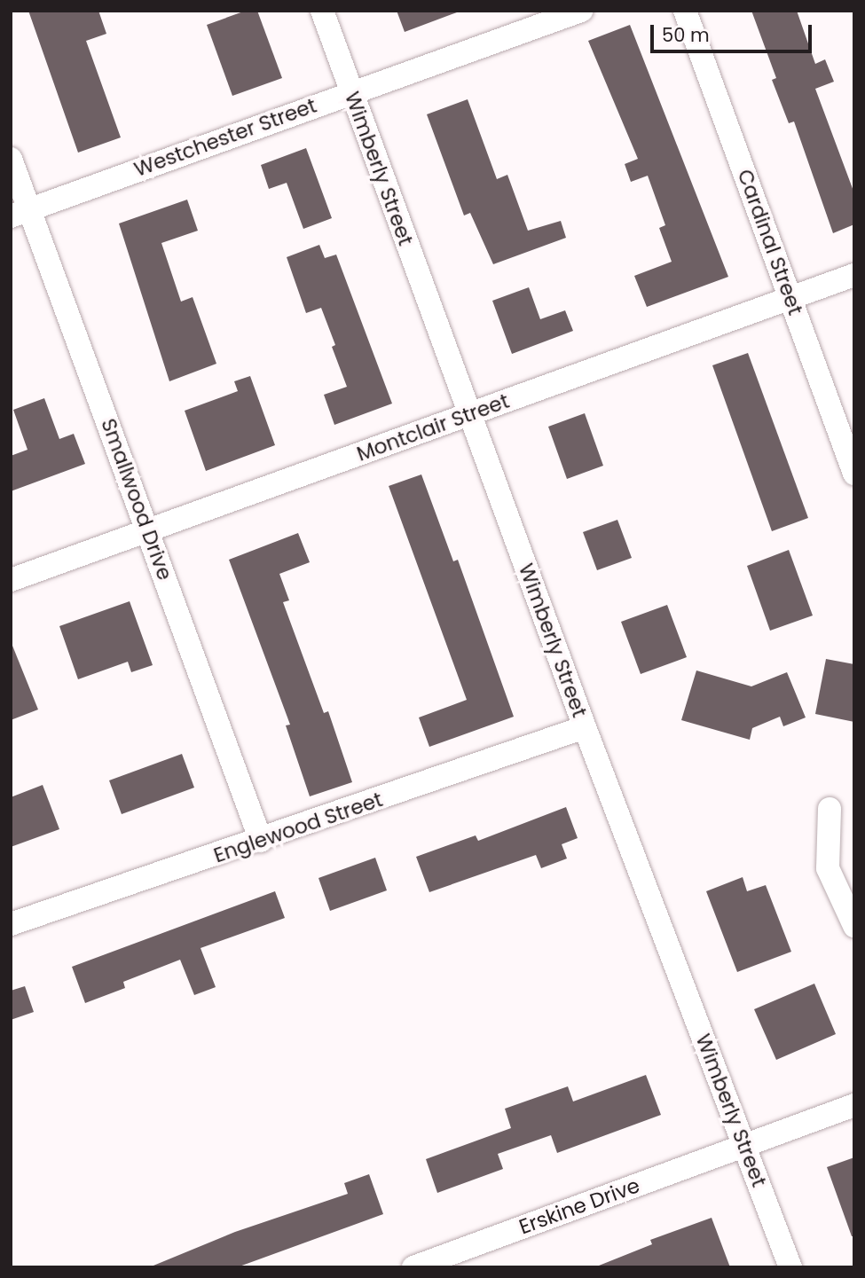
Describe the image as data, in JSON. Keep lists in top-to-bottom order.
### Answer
{
  "streets": {
    "street": [
      "Westchester Street",
      "Wimberly Street",
      "Cardinal Street",
      "Montclair Street",
      "Smallwood Drive",
      "Englewood Street",
      "Erskine Drive"
    ]
  },
  "crossings": [
    ["Westchester Street", "Wimberly Street"],
    ["Westchester Street", "Smallwood Drive"],
    ["Wimberly Street", "Montclair Street"],
    ["Wimberly Street", "Englewood Street"],
    ["Wimberly Street", "Erskine Drive"],
    ["Cardinal Street", "Montclair Street"],
    ["Montclair Street", "Smallwood Drive"],
    ["Smallwood Drive", "Englewood Street"]
  ],
  "scale_bar": "50 m"
}
